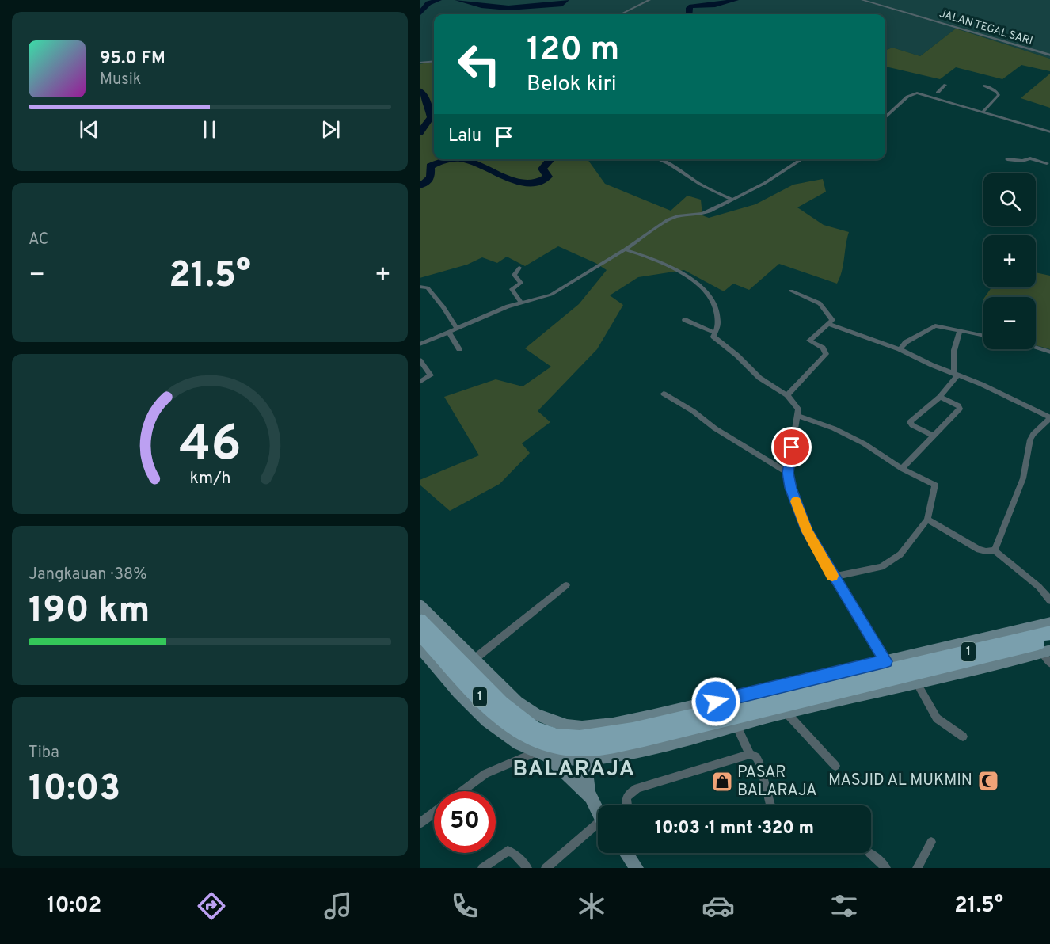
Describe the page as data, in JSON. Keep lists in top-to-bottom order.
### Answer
{
  "streets": {
    "highway": ["1"],
    "street": ["JALAN TEGAL SARI"]
  },
  "districts": ["BALARAJA"],
  "places": {
    "mosque": ["MASJID AL MUKMIN"],
    "shop": ["PASAR BALARAJA"]
  },
  "page": {
    "turn": ["120 m", "Belok kiri"],
    "song": ["95.0 FM", "Musik"],
    "then": "Lalu",
    "map_buttons": ["+", "−"],
    "tile": [
      "AC",
      ["Jangkauan · 38%", "190 km"],
      ["Tiba", "10:03"]
    ],
    "heat": ["−", "21.5°", "+"],
    "limit": "50",
    "trip": "10:03 · 1 mnt · 320 m",
    "tabs": ["10:02", "21.5°"],
    "gauge": ["46", "km/h"]
  }
}
